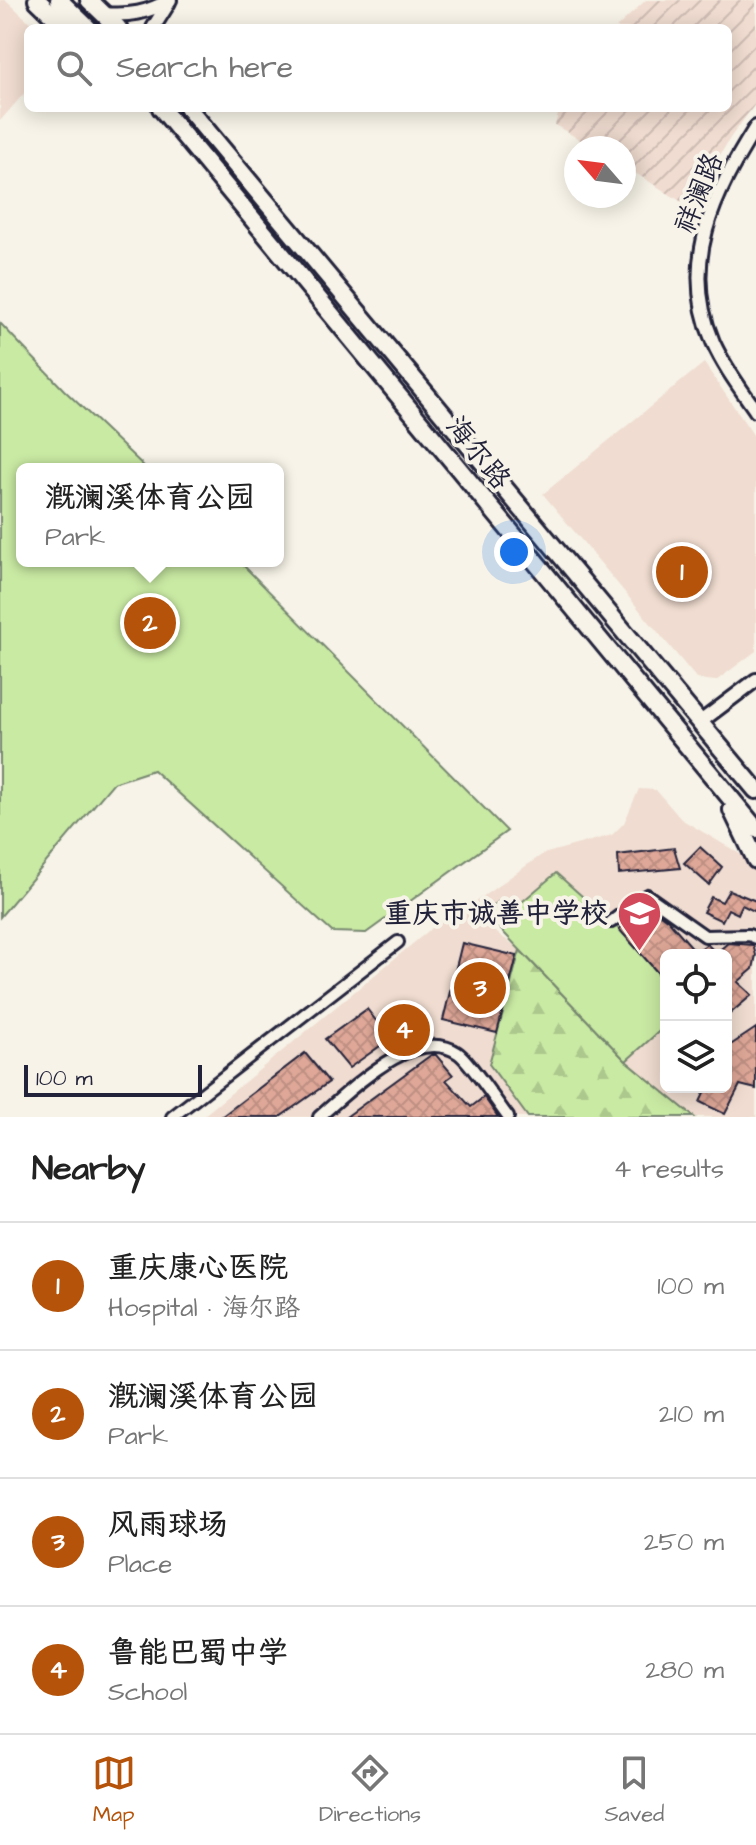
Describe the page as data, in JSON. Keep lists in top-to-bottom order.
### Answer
{
  "streets": {
    "main road": ["海尔路"],
    "street": ["祥澜路"]
  },
  "places": {
    "school or university": ["重庆市诚善中学校"]
  },
  "scale_bar": "100 m",
  "north": "top left",
  "page": {
    "search": "Search here",
    "popup": ["溉澜溪体育公园", "Park"],
    "pins": [
      "1",
      "2",
      "3",
      "4"
    ],
    "scale": "100 m",
    "heading": ["Nearby", "4 results"],
    "list": [
      {
        "mark": "1",
        "name": "重庆康心医院",
        "note": "Hospital · 海尔路",
        "value": "100 m"
      },
      {
        "mark": "2",
        "name": "溉澜溪体育公园",
        "note": "Park",
        "value": "210 m"
      },
      {
        "mark": "3",
        "name": "风雨球场",
        "note": "Place",
        "value": "250 m"
      },
      {
        "mark": "4",
        "name": "鲁能巴蜀中学",
        "note": "School",
        "value": "280 m"
      }
    ],
    "nav": ["Map", "Directions", "Saved"]
  }
}
